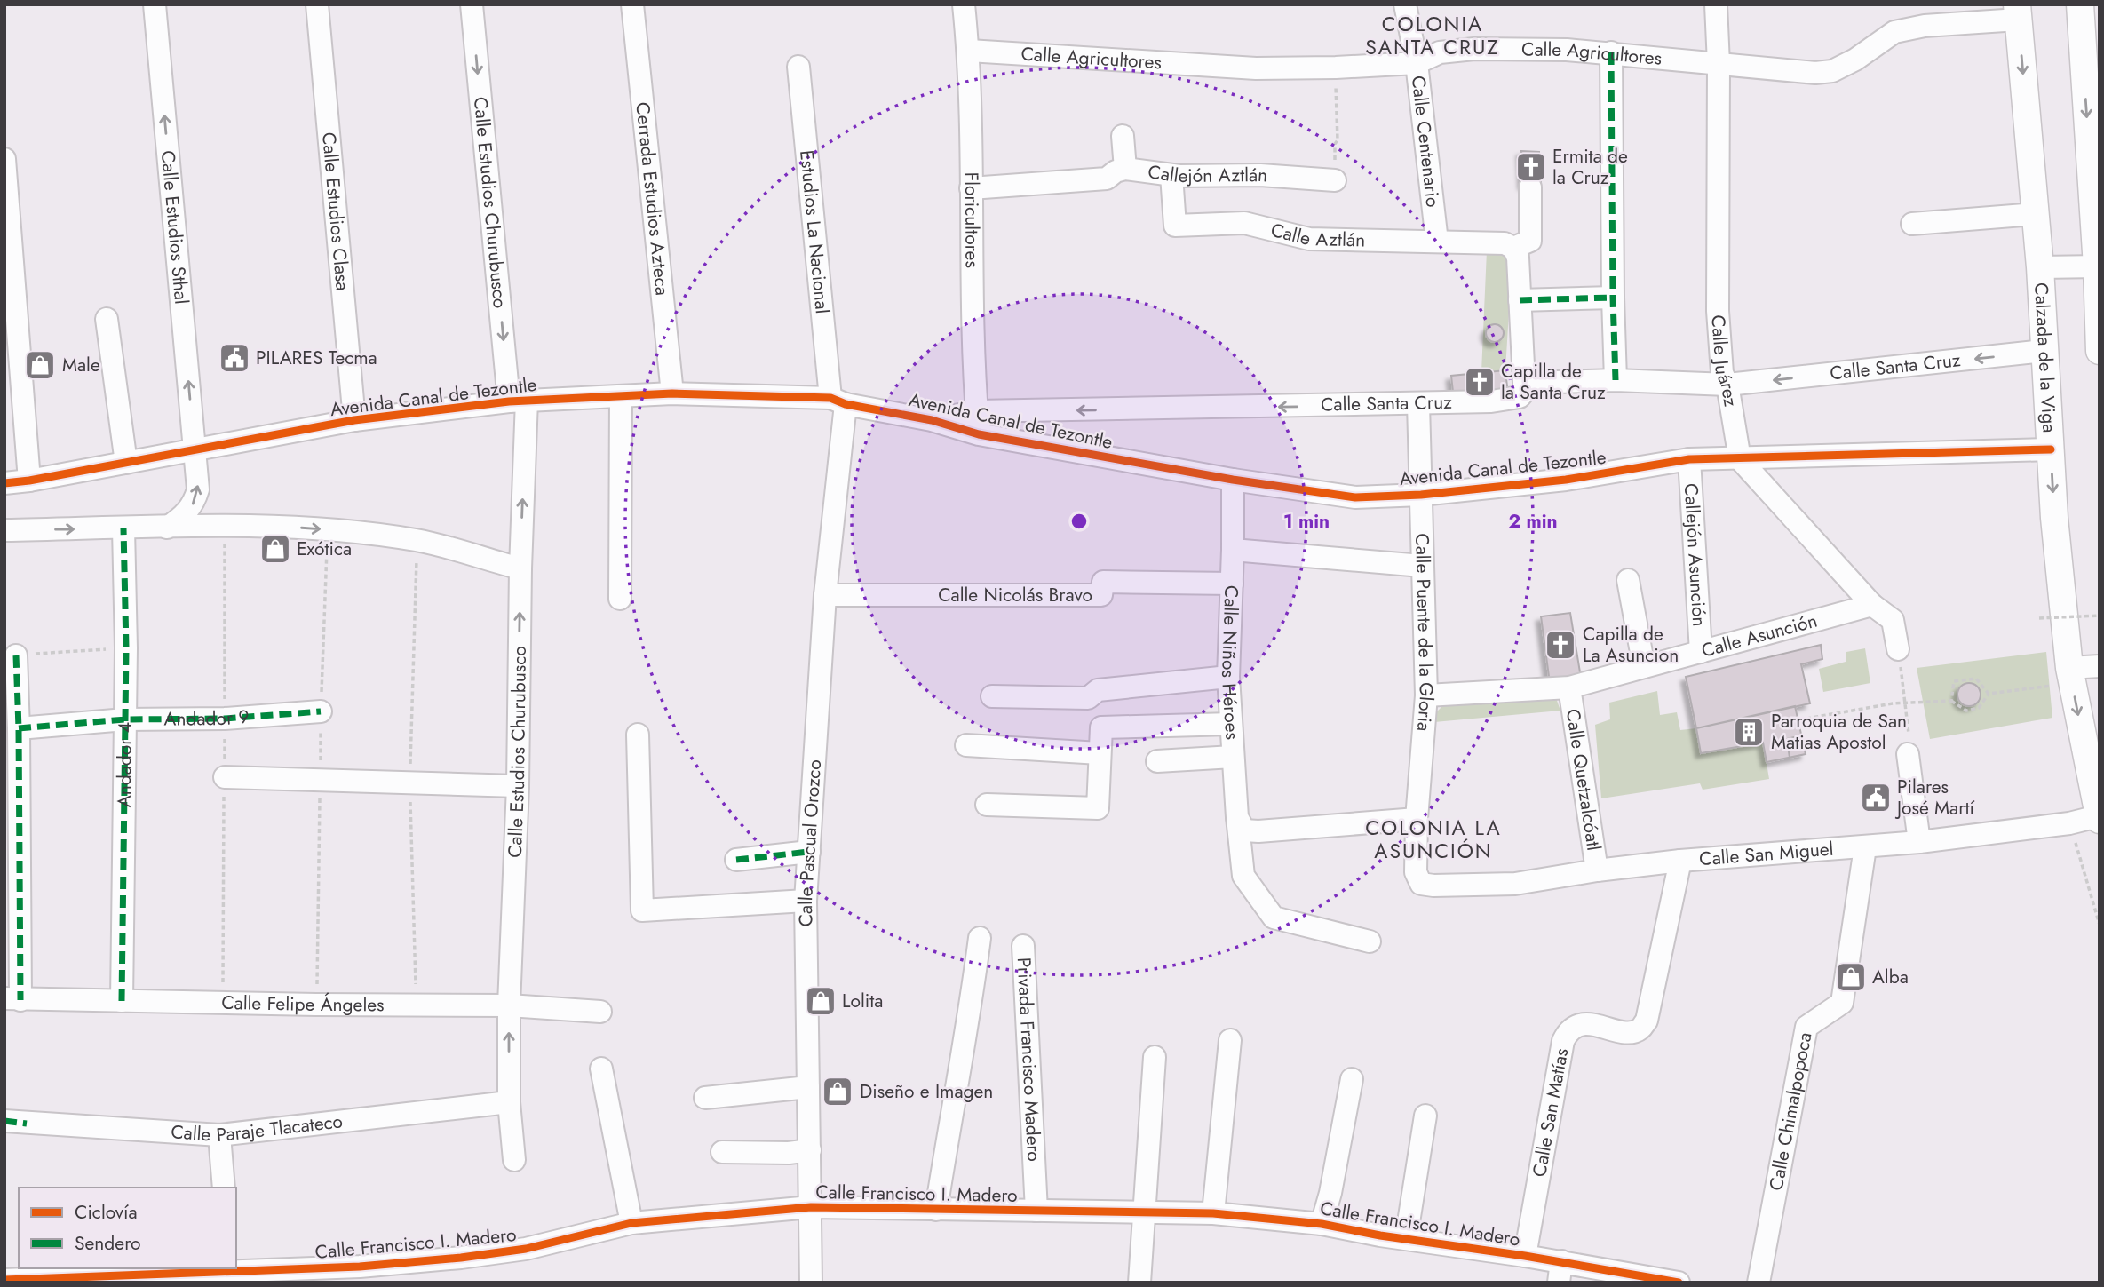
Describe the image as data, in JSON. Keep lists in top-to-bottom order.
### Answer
{
  "streets": {
    "main road": ["Calzada de la Viga"],
    "street": [
      "Calle Agricultores",
      "Calle Centenario",
      "Callejón Aztlán",
      "Cerrada Estudios Azteca",
      "Calle Estudios Churubusco",
      "Calle Estudios Clasa",
      "Floricultores",
      "Calle Estudios Sthal",
      "Estudios La Nacional",
      "Calle Aztlán",
      "Calle Juárez",
      "Calle Santa Cruz",
      "Avenida Canal de Tezontle",
      "Callejón Asunción",
      "Calle Nicolás Bravo",
      "Calle Puente de la Gloria",
      "Calle Asunción",
      "Calle Niños Héroes",
      "Andador 9",
      "Andador 4",
      "Calle Quetzalcóatl",
      "Calle Pascual Orozco",
      "Calle San Miguel",
      "Calle Felipe Ángeles",
      "Privada Francisco Madero",
      "Calle San Matías",
      "Calle Chimalpopoca",
      "Calle Paraje Tlacateco",
      "Calle Francisco I. Madero"
    ]
  },
  "crossings": [
    ["Calle Agricultores", "Calle Centenario"],
    ["Calle Agricultores", "Floricultores"],
    ["Calle Agricultores", "Calzada de la Viga"],
    ["Calle Agricultores", "Calle Juárez"],
    ["Calle Centenario", "Calle Aztlán"],
    ["Callejón Aztlán", "Floricultores"],
    ["Callejón Aztlán", "Calle Aztlán"],
    ["Cerrada Estudios Azteca", "Avenida Canal de Tezontle"],
    ["Calle Estudios Churubusco", "Avenida Canal de Tezontle"],
    ["Calle Estudios Churubusco", "Calle Felipe Ángeles"],
    ["Calle Estudios Churubusco", "Calle Paraje Tlacateco"],
    ["Calle Estudios Clasa", "Avenida Canal de Tezontle"],
    ["Floricultores", "Calle Santa Cruz"],
    ["Floricultores", "Avenida Canal de Tezontle"],
    ["Calle Estudios Sthal", "Avenida Canal de Tezontle"],
    ["Estudios La Nacional", "Avenida Canal de Tezontle"],
    ["Estudios La Nacional", "Calle Pascual Orozco"],
    ["Calzada de la Viga", "Calle Santa Cruz"],
    ["Calzada de la Viga", "Avenida Canal de Tezontle"],
    ["Calzada de la Viga", "Calle San Miguel"],
    ["Calle Juárez", "Calle Santa Cruz"],
    ["Calle Juárez", "Avenida Canal de Tezontle"],
    ["Calle Santa Cruz", "Avenida Canal de Tezontle"],
    ["Calle Santa Cruz", "Calle Puente de la Gloria"],
    ["Avenida Canal de Tezontle", "Callejón Asunción"],
    ["Avenida Canal de Tezontle", "Calle Puente de la Gloria"],
    ["Avenida Canal de Tezontle", "Calle Niños Héroes"],
    ["Avenida Canal de Tezontle", "Calle Pascual Orozco"],
    ["Callejón Asunción", "Calle Asunción"],
    ["Calle Nicolás Bravo", "Calle Niños Héroes"],
    ["Calle Nicolás Bravo", "Calle Pascual Orozco"],
    ["Calle Puente de la Gloria", "Calle Asunción"],
    ["Calle Puente de la Gloria", "Calle San Miguel"],
    ["Calle Asunción", "Calle Quetzalcóatl"],
    ["Andador 9", "Andador 4"],
    ["Andador 4", "Calle Felipe Ángeles"],
    ["Calle Quetzalcóatl", "Calle San Miguel"],
    ["Calle Pascual Orozco", "Calle Francisco I. Madero"],
    ["Calle San Miguel", "Calle San Matías"],
    ["Calle San Miguel", "Calle Chimalpopoca"],
    ["Privada Francisco Madero", "Calle Francisco I. Madero"],
    ["Calle San Matías", "Calle Francisco I. Madero"]
  ],
  "districts": ["COLONIA SANTA CRUZ", "COLONIA LA ASUNCIÓN"],
  "places": {
    "church": ["Ermita de la Cruz", "Capilla de la Santa Cruz", "Capilla de La Asuncion"],
    "public building": ["PILARES Tecma", "Pilares José Martí"],
    "shop": [
      "Male",
      "Exótica",
      "Alba",
      "Lolita",
      "Diseño e Imagen"
    ],
    "building": ["Parroquia de San Matias Apostol"]
  },
  "legend": ["Ciclovía", "Sendero"],
  "rings": ["1 min", "2 min"]
}
